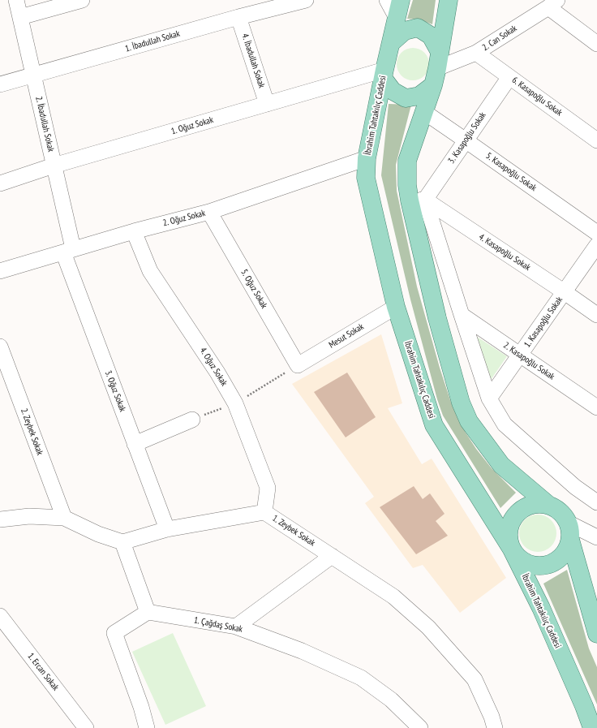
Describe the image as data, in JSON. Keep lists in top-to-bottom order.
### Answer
{
  "streets": {
    "main road": ["İbrahim Tahtakılıç Caddesi"],
    "street": [
      "2. Can Sokak",
      "1. İbadullah Sokak",
      "4. İbadullah Sokak",
      "6. Kasapoğlu Sokak",
      "2. İbadullah Sokak",
      "1. Oğuz Sokak",
      "3. Kasapoğlu Sokak",
      "5. Kasapoğlu Sokak",
      "2. Oğuz Sokak",
      "4. Kasapoğlu Sokak",
      "5. Oğuz Sokak",
      "1. Kasapoğlu Sokak",
      "Mesut Sokak",
      "2. Kasapoğlu Sokak",
      "4. Oğuz Sokak",
      "3. Oğuz Sokak",
      "2. Zeybek Sokak",
      "1. Zeybek Sokak",
      "1. Çağdaş Sokak",
      "1. Ercan Sokak"
    ]
  },
  "crossings": [
    ["2. Can Sokak", "6. Kasapoğlu Sokak"],
    ["2. Can Sokak", "İbrahim Tahtakılıç Caddesi"],
    ["2. Can Sokak", "1. Oğuz Sokak"],
    ["1. İbadullah Sokak", "4. İbadullah Sokak"],
    ["1. İbadullah Sokak", "2. İbadullah Sokak"],
    ["4. İbadullah Sokak", "1. Oğuz Sokak"],
    ["6. Kasapoğlu Sokak", "3. Kasapoğlu Sokak"],
    ["İbrahim Tahtakılıç Caddesi", "1. Oğuz Sokak"],
    ["İbrahim Tahtakılıç Caddesi", "2. Oğuz Sokak"],
    ["İbrahim Tahtakılıç Caddesi", "Mesut Sokak"],
    ["2. İbadullah Sokak", "1. Oğuz Sokak"],
    ["2. İbadullah Sokak", "2. Oğuz Sokak"],
    ["2. İbadullah Sokak", "3. Oğuz Sokak"],
    ["3. Kasapoğlu Sokak", "5. Kasapoğlu Sokak"],
    ["3. Kasapoğlu Sokak", "4. Kasapoğlu Sokak"],
    ["2. Oğuz Sokak", "5. Oğuz Sokak"],
    ["2. Oğuz Sokak", "4. Oğuz Sokak"],
    ["2. Oğuz Sokak", "3. Oğuz Sokak"],
    ["4. Kasapoğlu Sokak", "1. Kasapoğlu Sokak"],
    ["5. Oğuz Sokak", "Mesut Sokak"],
    ["1. Kasapoğlu Sokak", "2. Kasapoğlu Sokak"],
    ["4. Oğuz Sokak", "1. Zeybek Sokak"],
    ["3. Oğuz Sokak", "1. Zeybek Sokak"]
  ]
}
